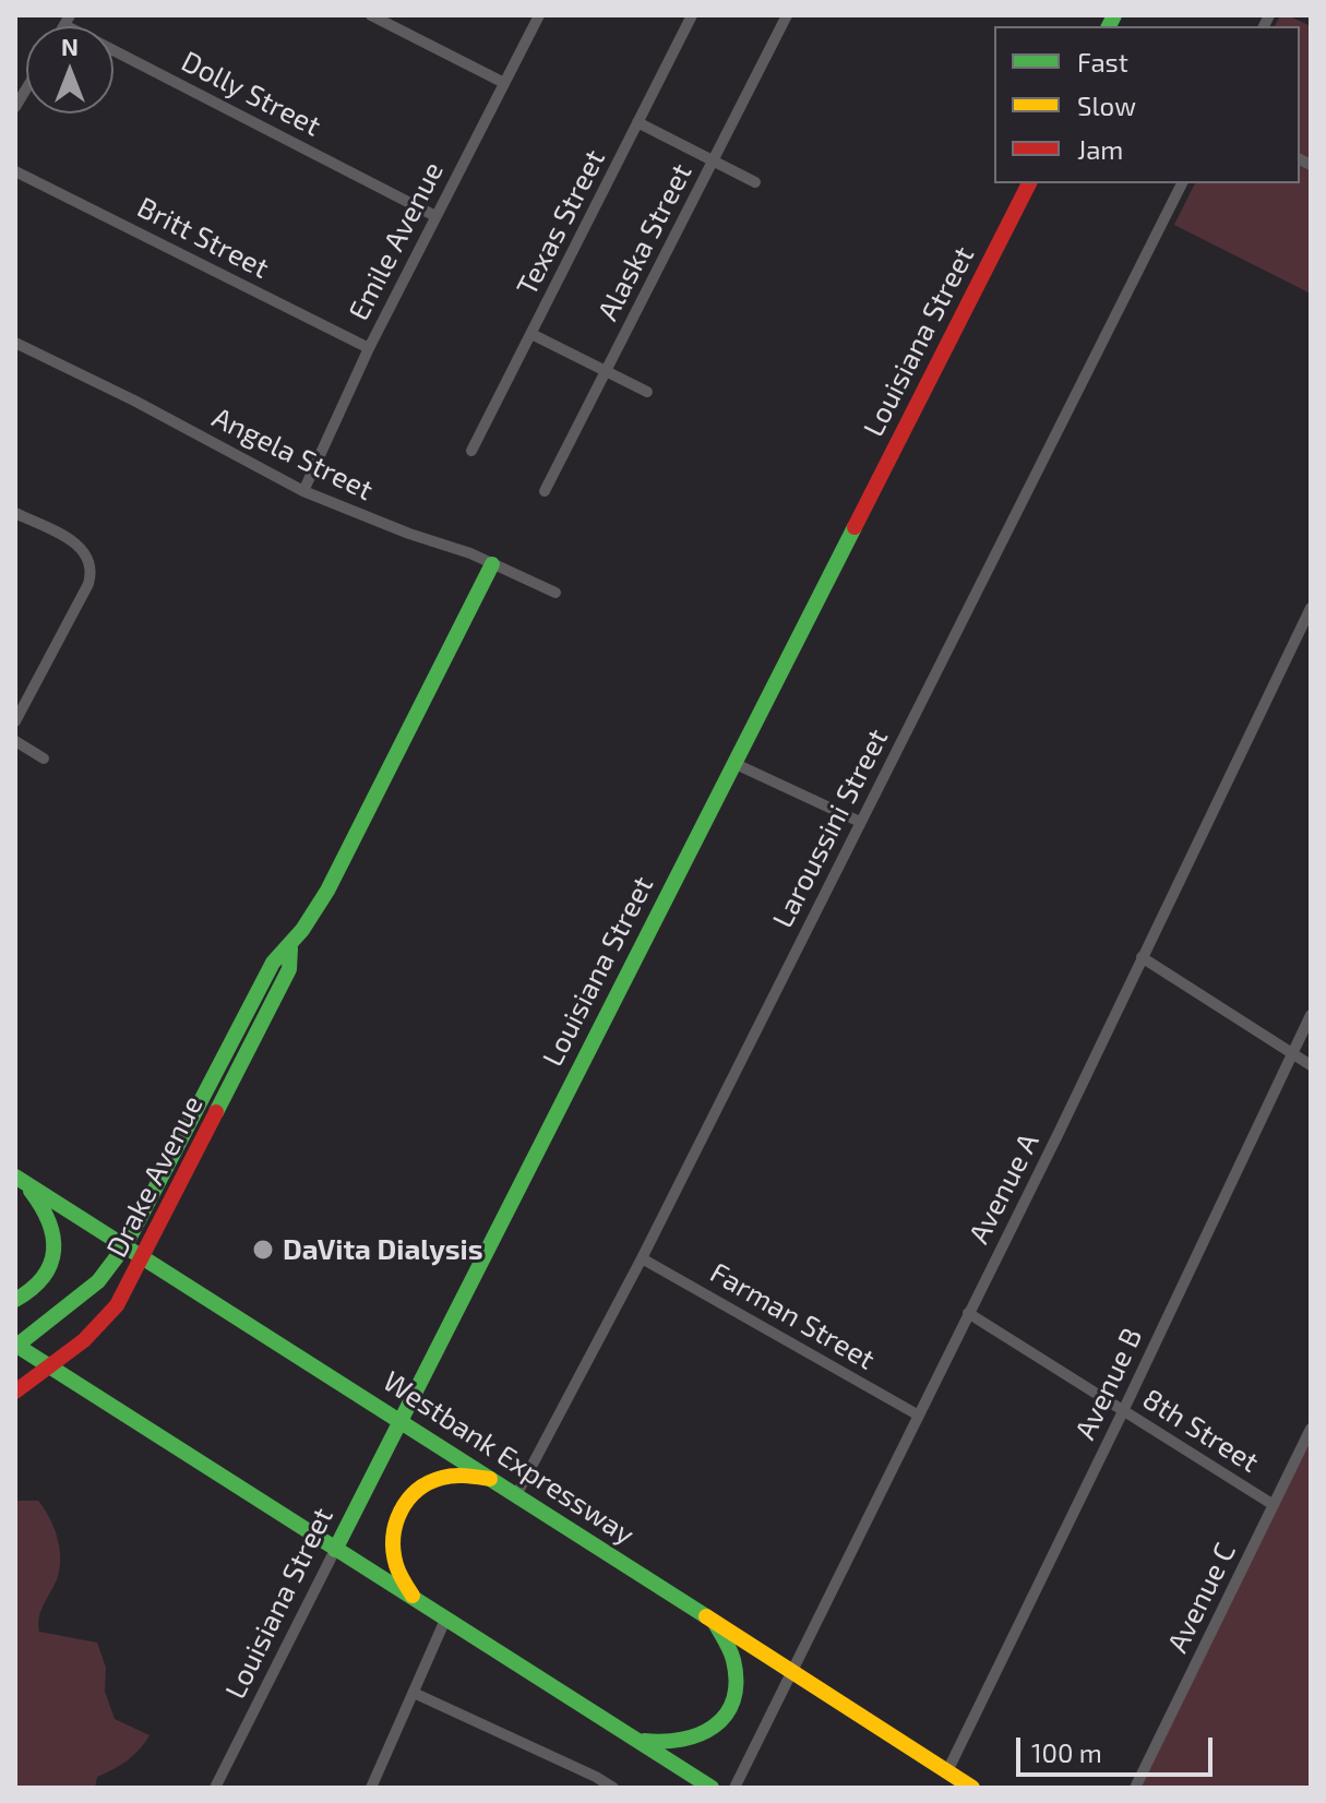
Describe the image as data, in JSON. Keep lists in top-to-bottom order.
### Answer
{
  "streets": {
    "main road": ["Louisiana Street", "Drake Avenue", "Westbank Expressway"],
    "street": [
      "Dolly Street",
      "Texas Street",
      "Britt Street",
      "Emile Avenue",
      "Alaska Street",
      "Angela Street",
      "Laroussini Street",
      "Avenue A",
      "Farman Street",
      "Avenue B",
      "8th Street",
      "Avenue C"
    ]
  },
  "crossings": [
    ["Dolly Street", "Emile Avenue"],
    ["Britt Street", "Emile Avenue"],
    ["Emile Avenue", "Angela Street"],
    ["Louisiana Street", "Westbank Expressway"],
    ["Angela Street", "Drake Avenue"],
    ["Laroussini Street", "Farman Street"],
    ["Laroussini Street", "Westbank Expressway"],
    ["Drake Avenue", "Westbank Expressway"],
    ["Avenue A", "Farman Street"],
    ["Avenue A", "8th Street"],
    ["Avenue A", "Westbank Expressway"],
    ["Avenue B", "8th Street"],
    ["Avenue B", "Westbank Expressway"],
    ["8th Street", "Avenue C"]
  ],
  "places": ["DaVita Dialysis"],
  "legend": ["Fast", "Slow", "Jam"],
  "scale_bar": "100 m",
  "north": "top"
}
